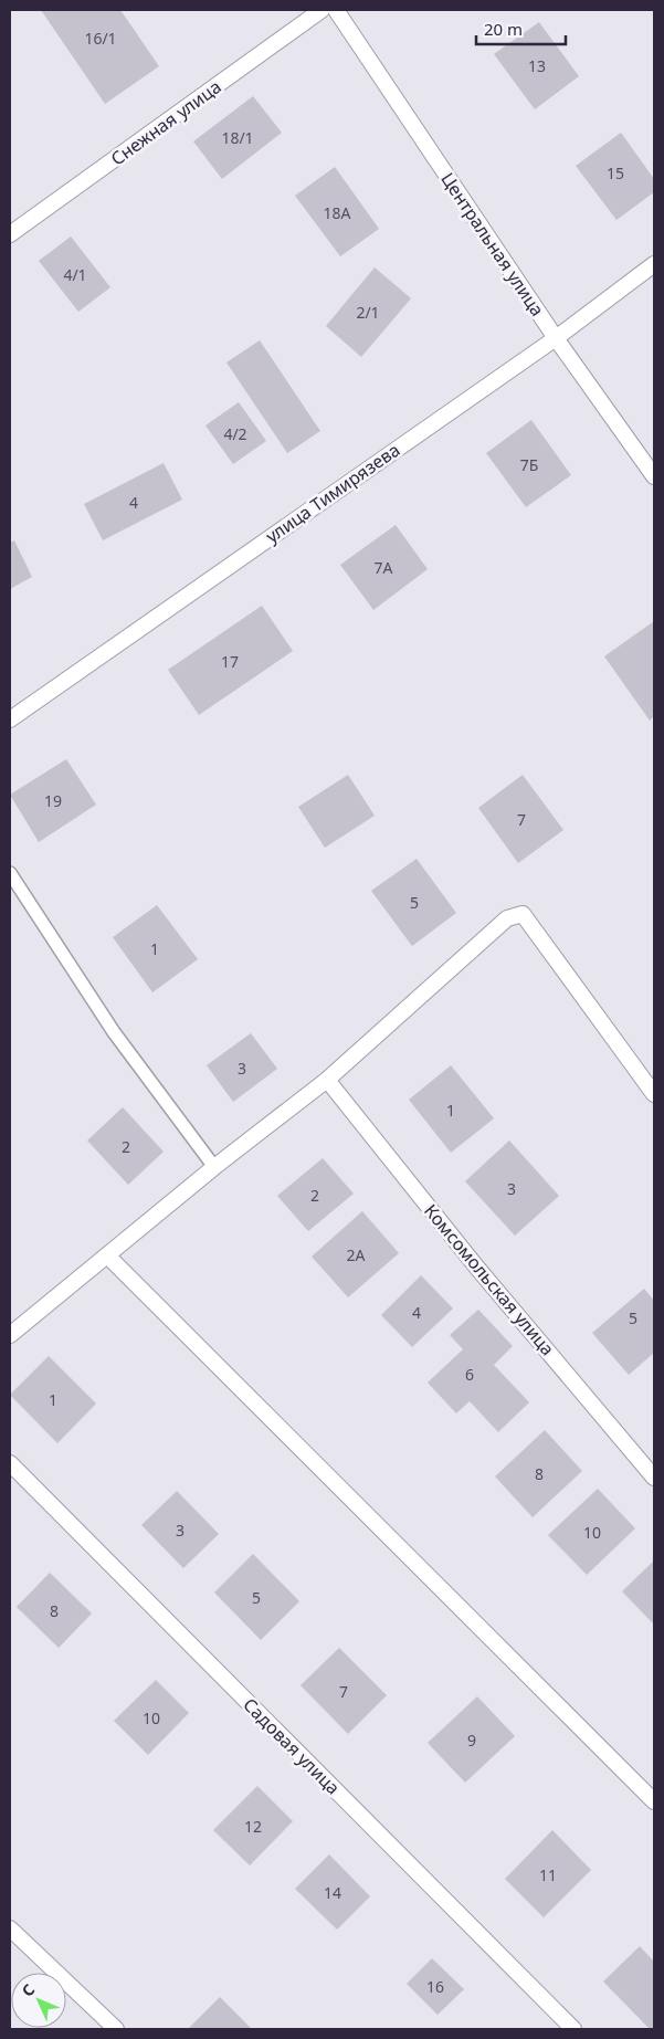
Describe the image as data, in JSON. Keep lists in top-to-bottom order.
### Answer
{
  "streets": {
    "street": [
      "Снежная улица",
      "Центральная улица",
      "улица Тимирязева",
      "Комсомольская улица",
      "Садовая улица"
    ]
  },
  "crossings": [
    ["Центральная улица", "улица Тимирязева"]
  ],
  "house_numbers": [
    "16/1",
    "13",
    "18/1",
    "15",
    "18А",
    "4/1",
    "2/1",
    "4/2",
    "7Б",
    "4",
    "7А",
    "17",
    "19",
    "7",
    "5",
    "1",
    "3",
    "1",
    "2",
    "3",
    "2",
    "2А",
    "4",
    "5",
    "6",
    "1",
    "8",
    "3",
    "10",
    "5",
    "8",
    "7",
    "10",
    "9",
    "12",
    "11",
    "14",
    "16"
  ],
  "scale_bar": "20 m",
  "north": "top left"
}
